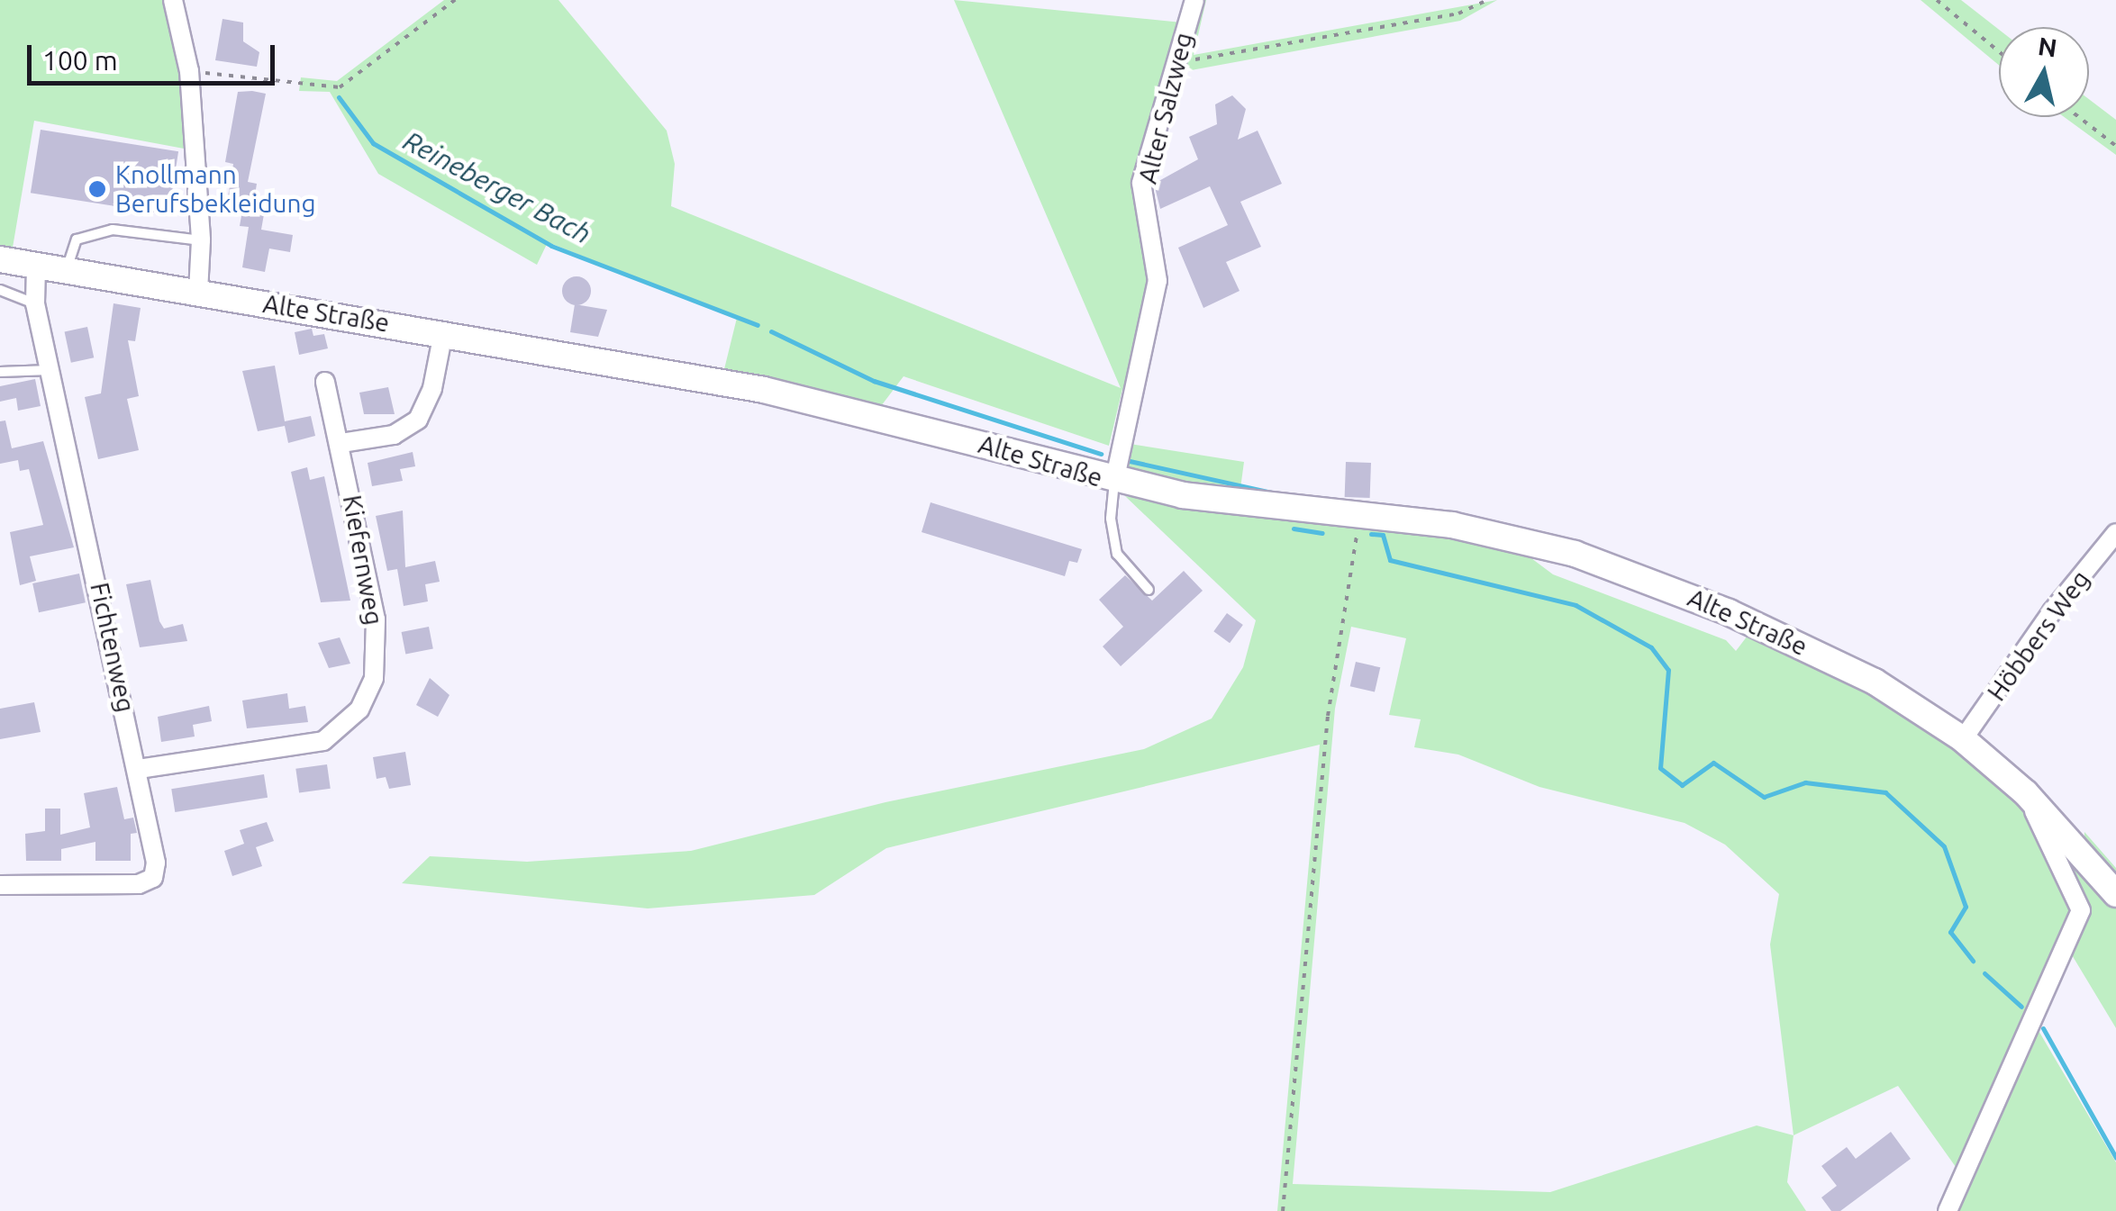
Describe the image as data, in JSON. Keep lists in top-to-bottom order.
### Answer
{
  "streets": {
    "main road": ["Alte Straße"],
    "street": [
      "Alter Salzweg",
      "Kiefernweg",
      "Höbbers Weg",
      "Fichtenweg"
    ]
  },
  "crossings": [
    ["Alter Salzweg", "Alte Straße"],
    ["Alte Straße", "Höbbers Weg"],
    ["Alte Straße", "Fichtenweg"],
    ["Kiefernweg", "Fichtenweg"]
  ],
  "water": ["Reineberger Bach"],
  "places": ["Knollmann Berufsbekleidung"],
  "scale_bar": "100 m",
  "north": "top"
}
